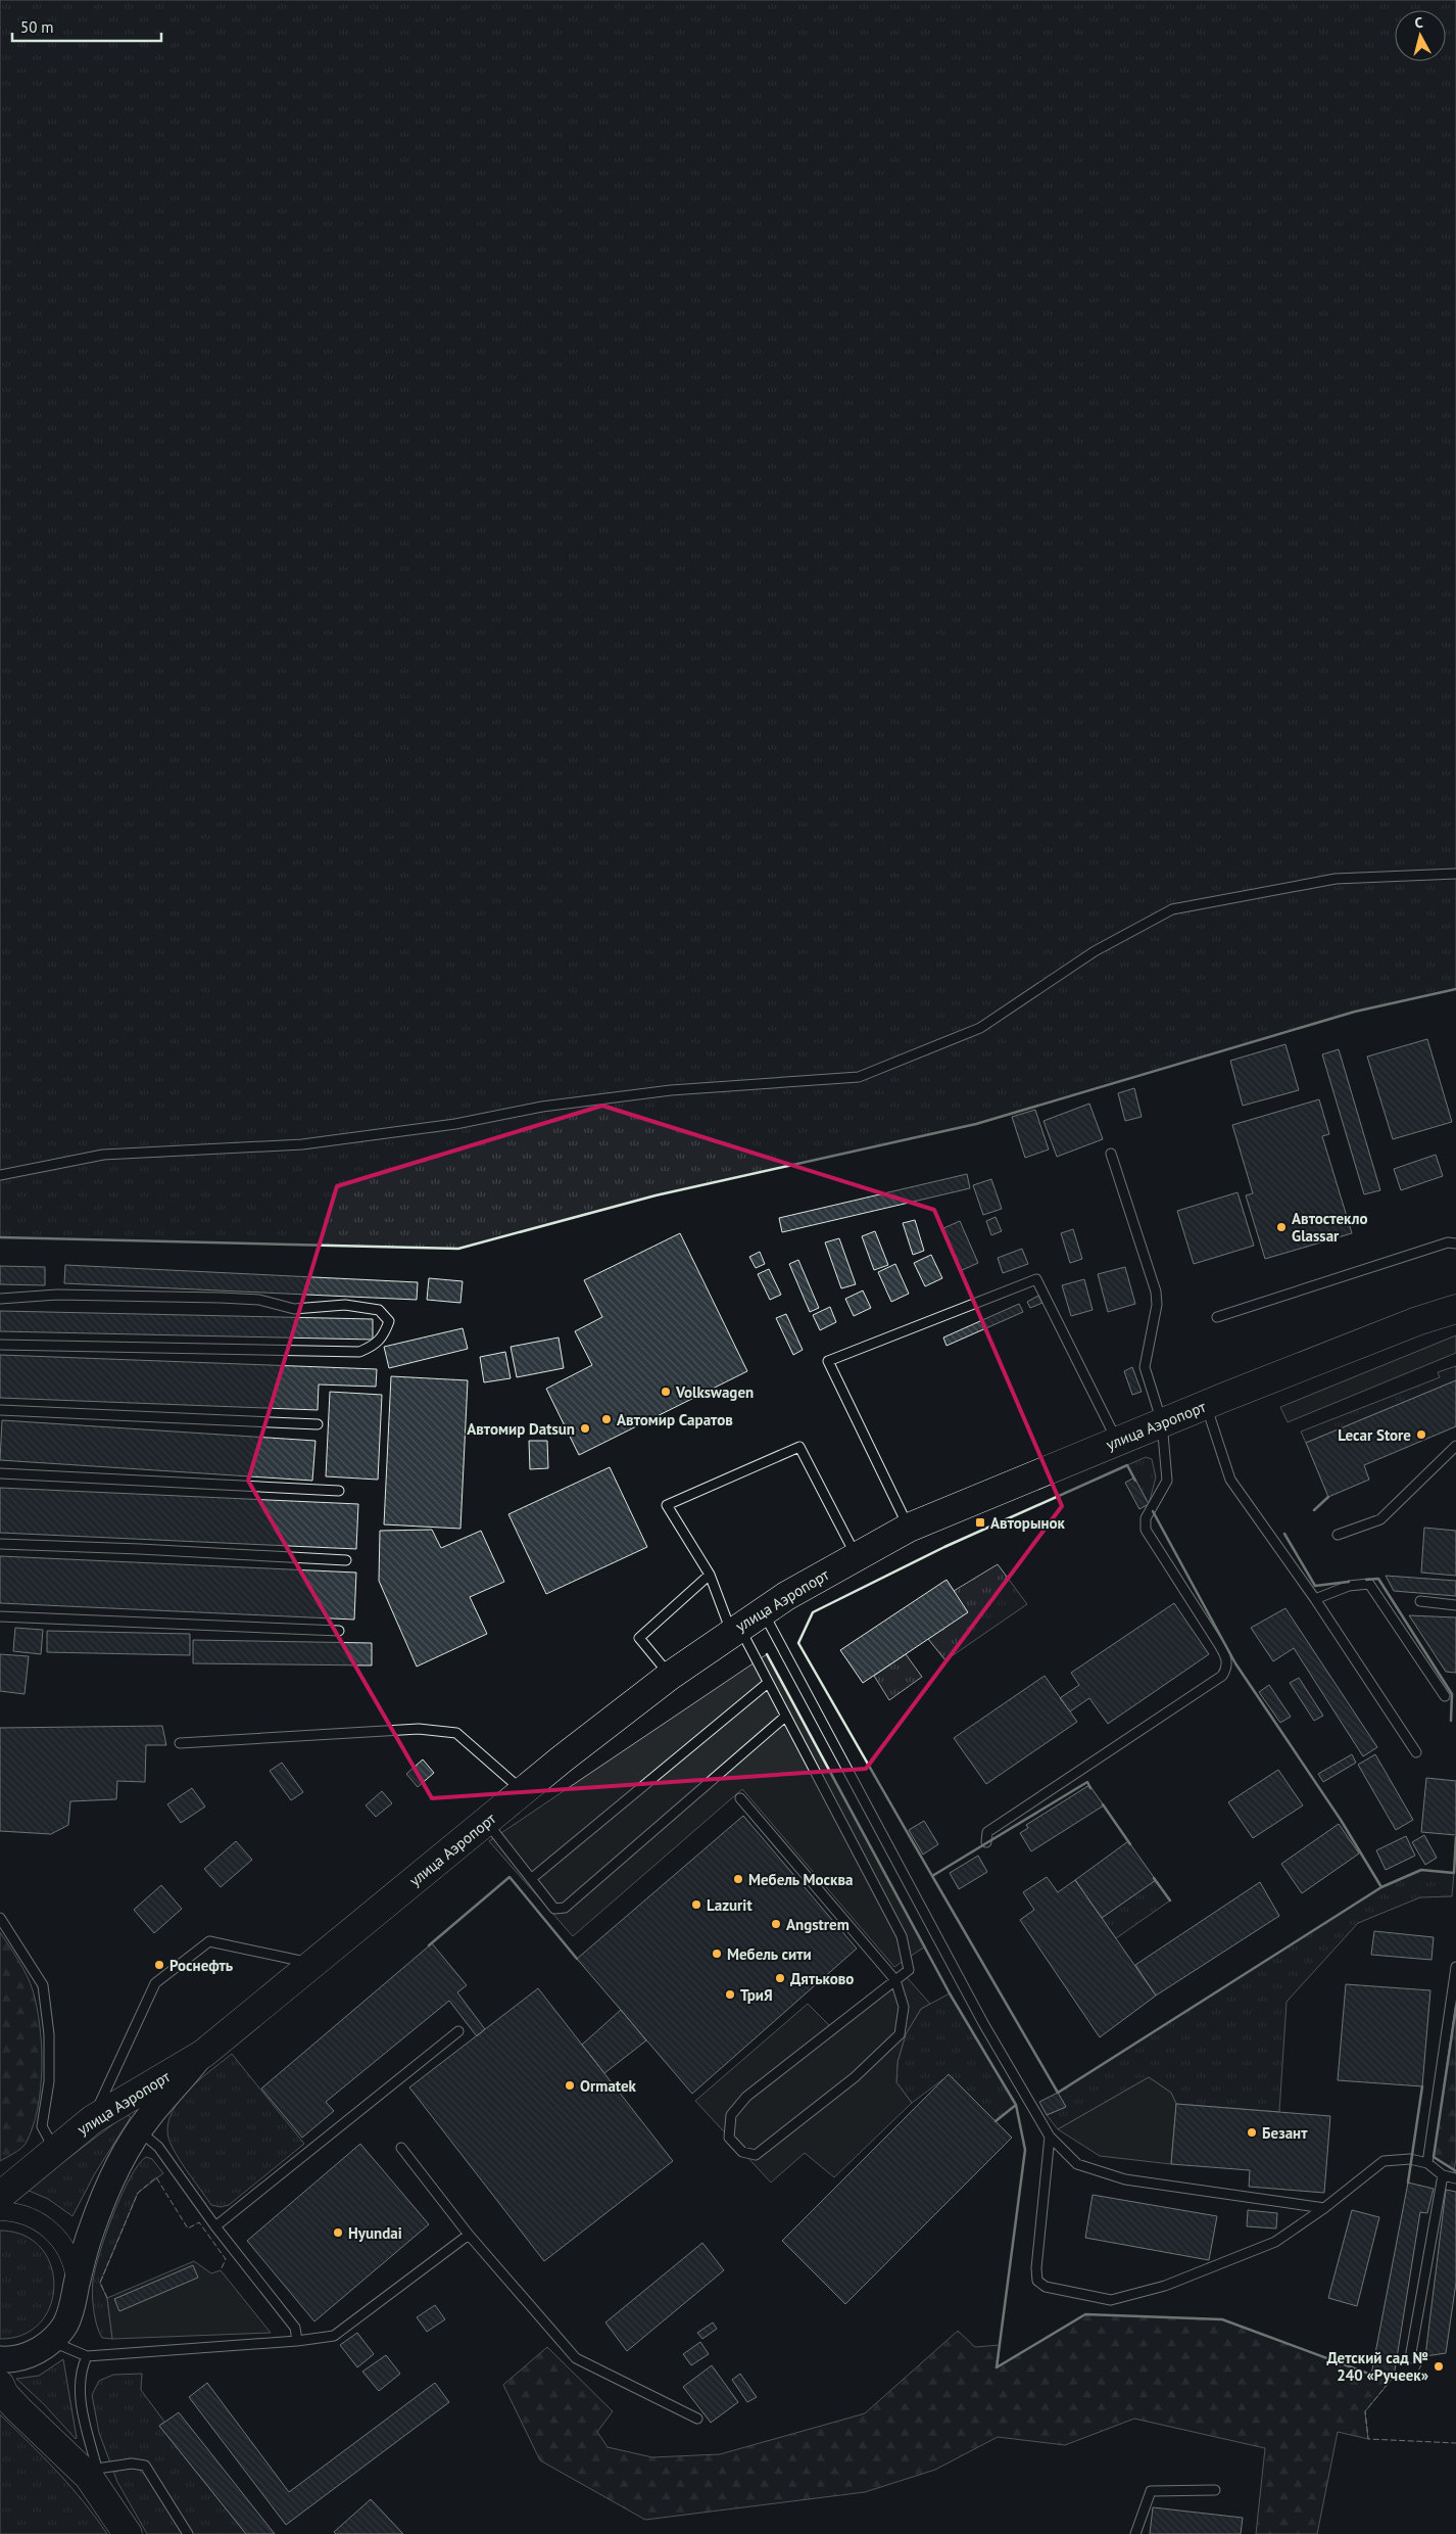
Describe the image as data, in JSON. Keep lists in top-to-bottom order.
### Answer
{
  "streets": {
    "main road": ["улица Аэропорт"]
  },
  "places": {
    "other": [
      "Автостекло Glassar",
      "Volkswagen",
      "Автомир Саратов",
      "Автомир Datsun",
      "Lecar Store",
      "Мебель Москва",
      "Lazurit",
      "Angstrem",
      "Мебель сити",
      "Роснефть",
      "Дятьково",
      "ТриЯ",
      "Ormatek",
      "Безант",
      "Hyundai",
      "Детский сад № 240 «Ручеек»"
    ],
    "transit": ["Авторынок"]
  },
  "scale_bar": "50 m",
  "north": "top"
}
